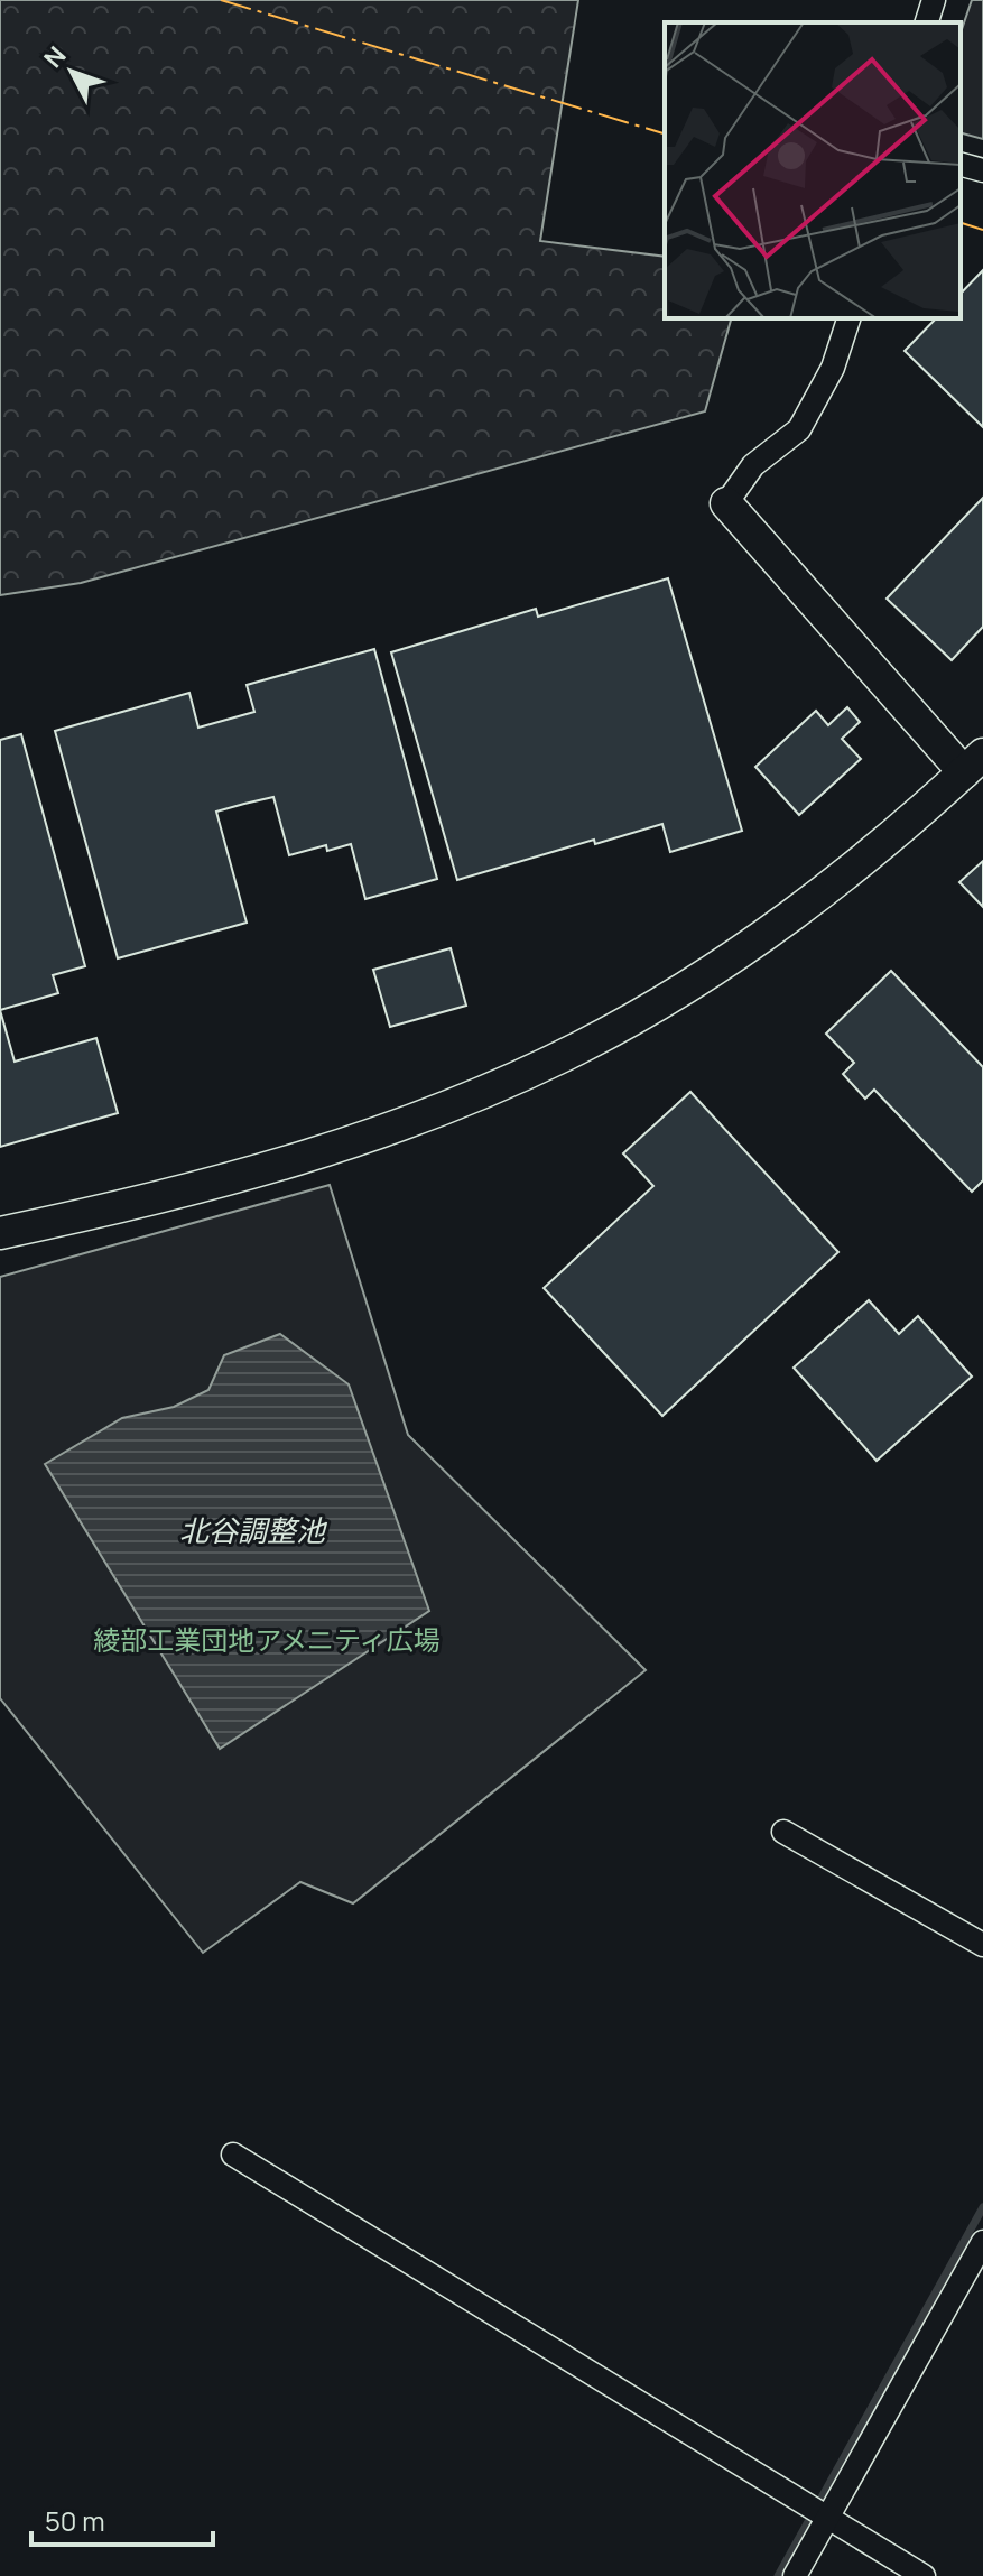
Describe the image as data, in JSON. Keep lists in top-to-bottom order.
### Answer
{
  "water": ["北谷調整池"],
  "parks": ["綾部工業団地アメニティ広場"],
  "scale_bar": "50 m",
  "north": "top left"
}
